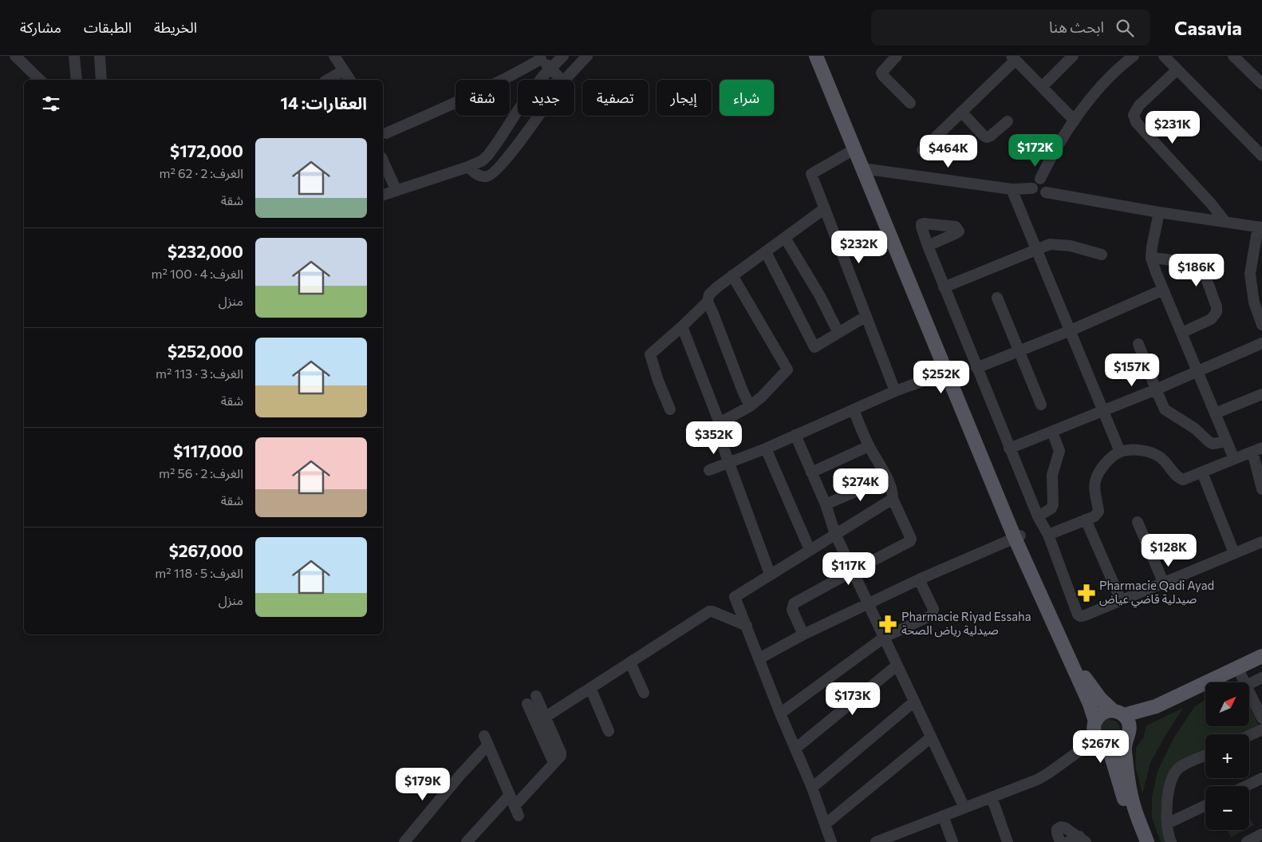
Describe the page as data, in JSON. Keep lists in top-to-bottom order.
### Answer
{
  "places": {
    "pharmacy": ["Pharmacie Qadi Ayad صيدلية قاضي عياض", "Pharmacie Riyad Essaha صيدلية رياض الصحة"]
  },
  "north": "top right",
  "page": {
    "header": "Casavia",
    "search": "ابحث هنا",
    "nav": ["الخريطة", "الطبقات", "مشاركة"],
    "chip": [
      "شراء",
      "إيجار",
      "تصفية",
      "جديد",
      "شقة"
    ],
    "heading": "العقارات: 14",
    "price": [
      "$231K",
      "$172K",
      "$464K",
      "$232K",
      "$186K",
      "$157K",
      "$252K",
      "$352K",
      "$274K",
      "$128K",
      "$117K",
      "$173K",
      "$267K",
      "$179K"
    ],
    "list": [
      {
        "name": "$172,000",
        "note": "الغرف: 2 · 62 m² · شقة"
      },
      {
        "name": "$232,000",
        "note": "الغرف: 4 · 100 m² · منزل"
      },
      {
        "name": "$252,000",
        "note": "الغرف: 3 · 113 m² · شقة"
      },
      {
        "name": "$117,000",
        "note": "الغرف: 2 · 56 m² · شقة"
      },
      {
        "name": "$267,000",
        "note": "الغرف: 5 · 118 m² · منزل"
      }
    ],
    "map_buttons": ["+", "−"]
  }
}
